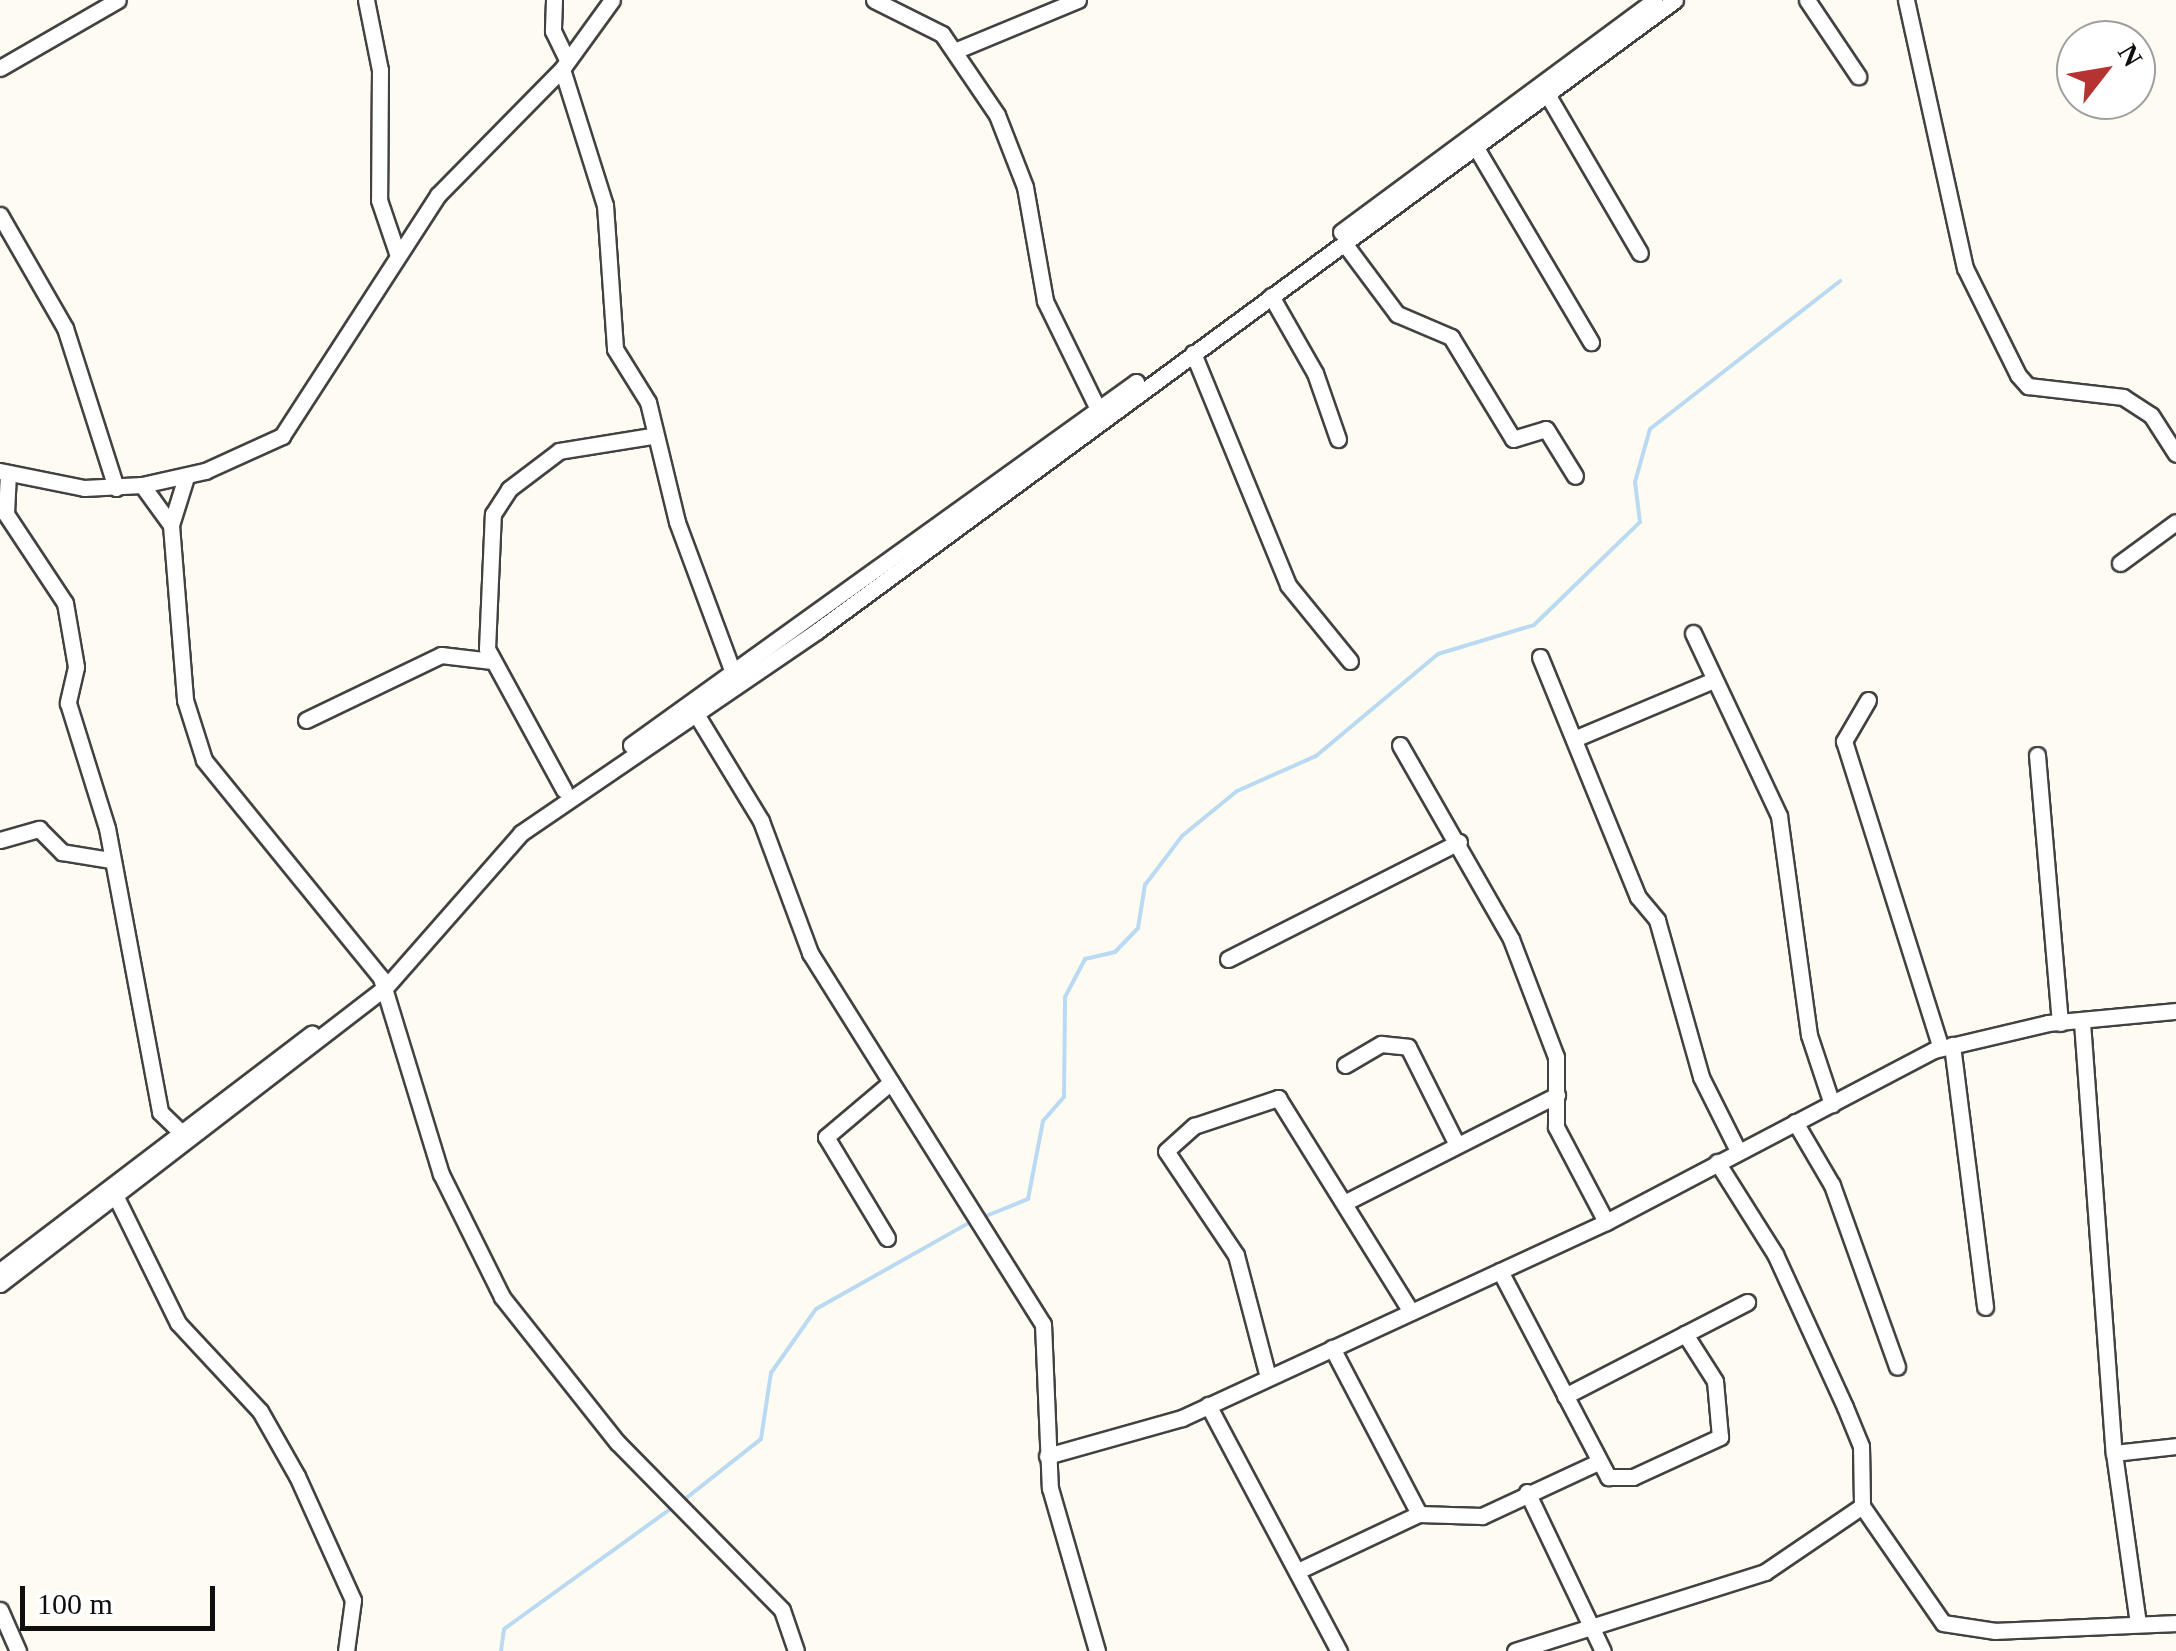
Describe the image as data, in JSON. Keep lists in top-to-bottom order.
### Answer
{
  "scale_bar": "100 m",
  "north": "top right"
}
